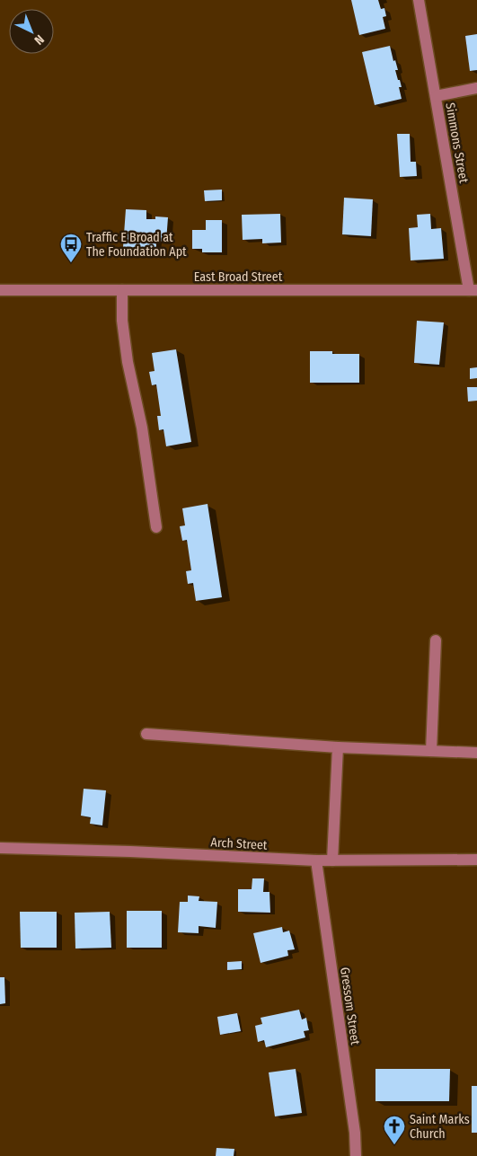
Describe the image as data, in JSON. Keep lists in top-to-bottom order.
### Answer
{
  "streets": {
    "street": [
      "Simmons Street",
      "East Broad Street",
      "Arch Street",
      "Gressom Street"
    ]
  },
  "crossings": [
    ["Simmons Street", "East Broad Street"],
    ["Arch Street", "Gressom Street"]
  ],
  "places": {
    "bus stop": ["Traffic E Broad at The Foundation Apt"],
    "church": ["Saint Marks Church"]
  },
  "north": "bottom right"
}
